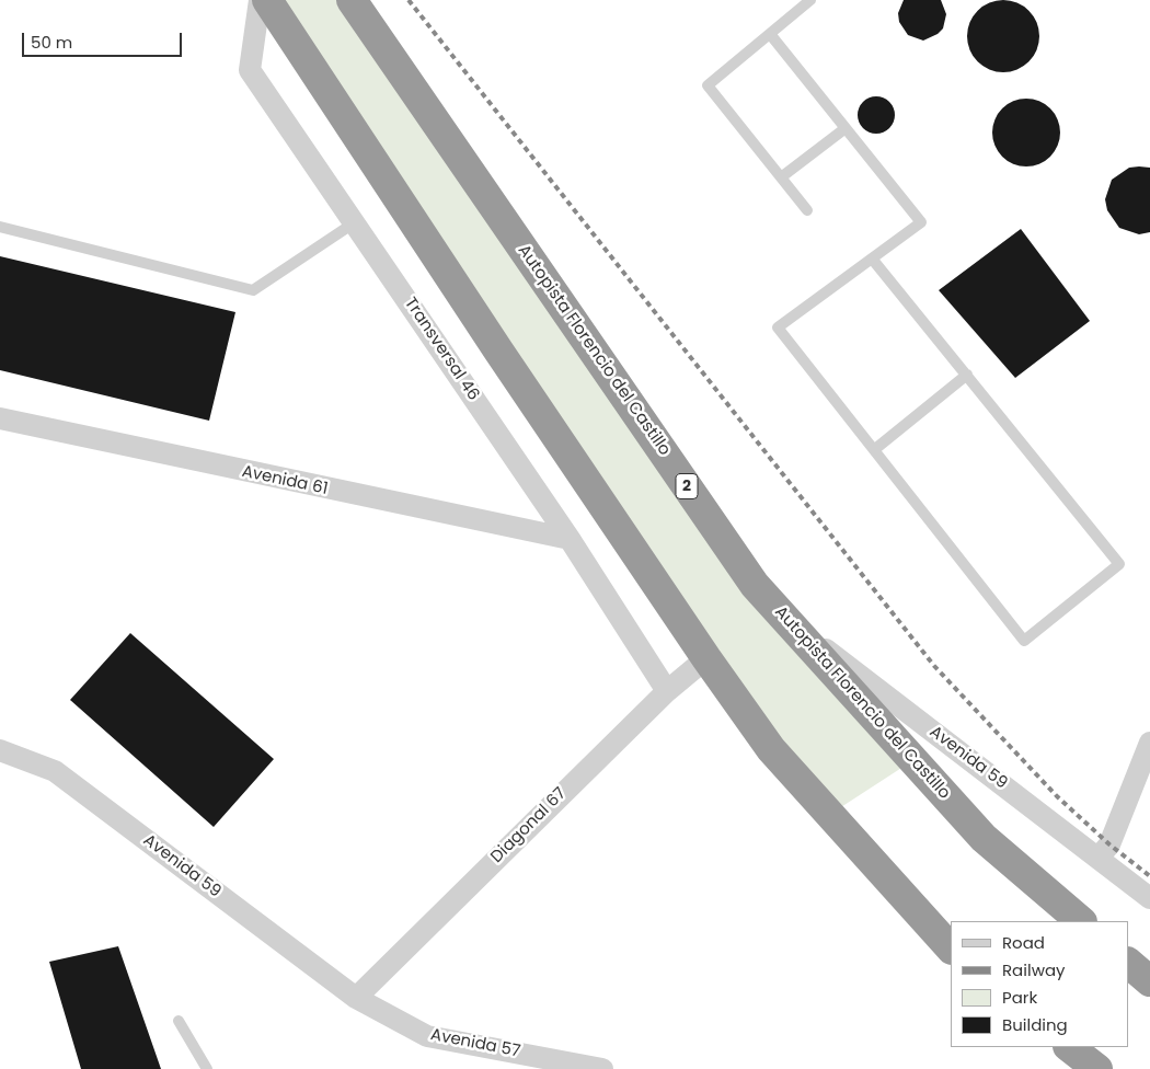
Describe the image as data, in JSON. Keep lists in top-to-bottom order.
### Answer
{
  "streets": {
    "highway": ["Autopista Florencio del Castillo", "2"],
    "street": [
      "Transversal 46",
      "Avenida 61",
      "Avenida 59",
      "Diagonal 67",
      "Avenida 57"
    ]
  },
  "crossings": [
    ["Transversal 46", "Avenida 61"],
    ["Transversal 46", "Diagonal 67"],
    ["Autopista Florencio del Castillo", "Avenida 59"],
    ["Avenida 59", "Diagonal 67"],
    ["Avenida 59", "Avenida 57"],
    ["Diagonal 67", "Avenida 57"]
  ],
  "legend": [
    "Road",
    "Railway",
    "Park",
    "Building"
  ],
  "scale_bar": "50 m"
}
